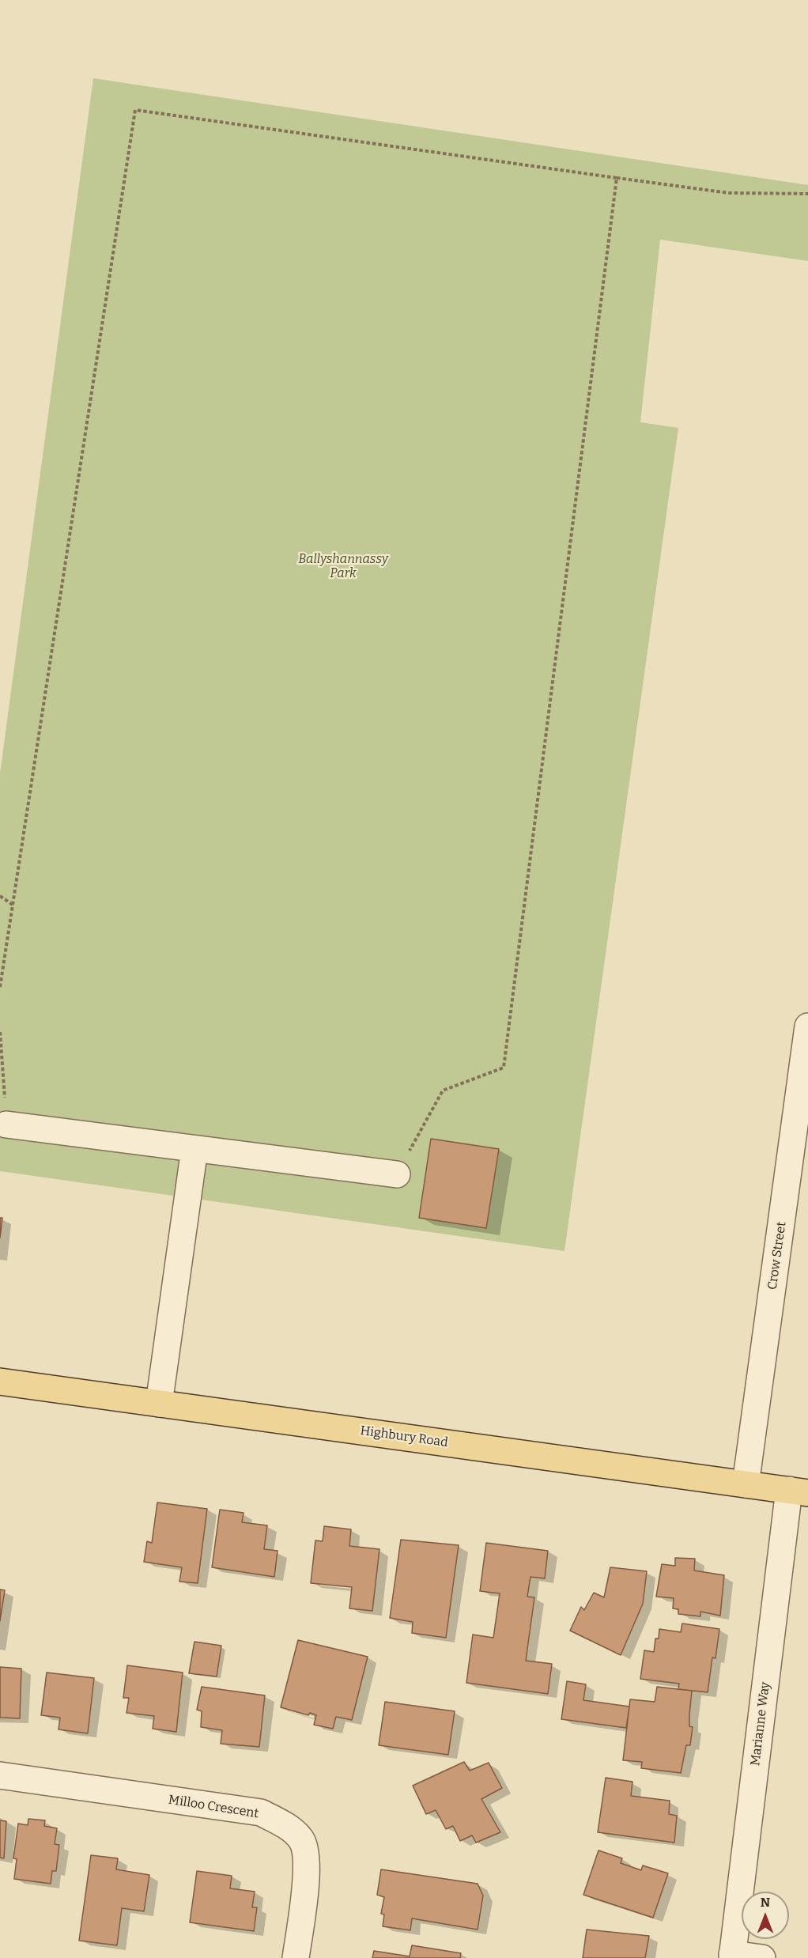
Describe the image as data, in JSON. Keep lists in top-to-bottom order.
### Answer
{
  "streets": {
    "main road": ["Highbury Road"],
    "street": ["Crow Street", "Marianne Way", "Milloo Crescent"]
  },
  "crossings": [
    ["Crow Street", "Highbury Road"],
    ["Highbury Road", "Marianne Way"]
  ],
  "parks": ["Ballyshannassy Park"],
  "north": "top"
}
